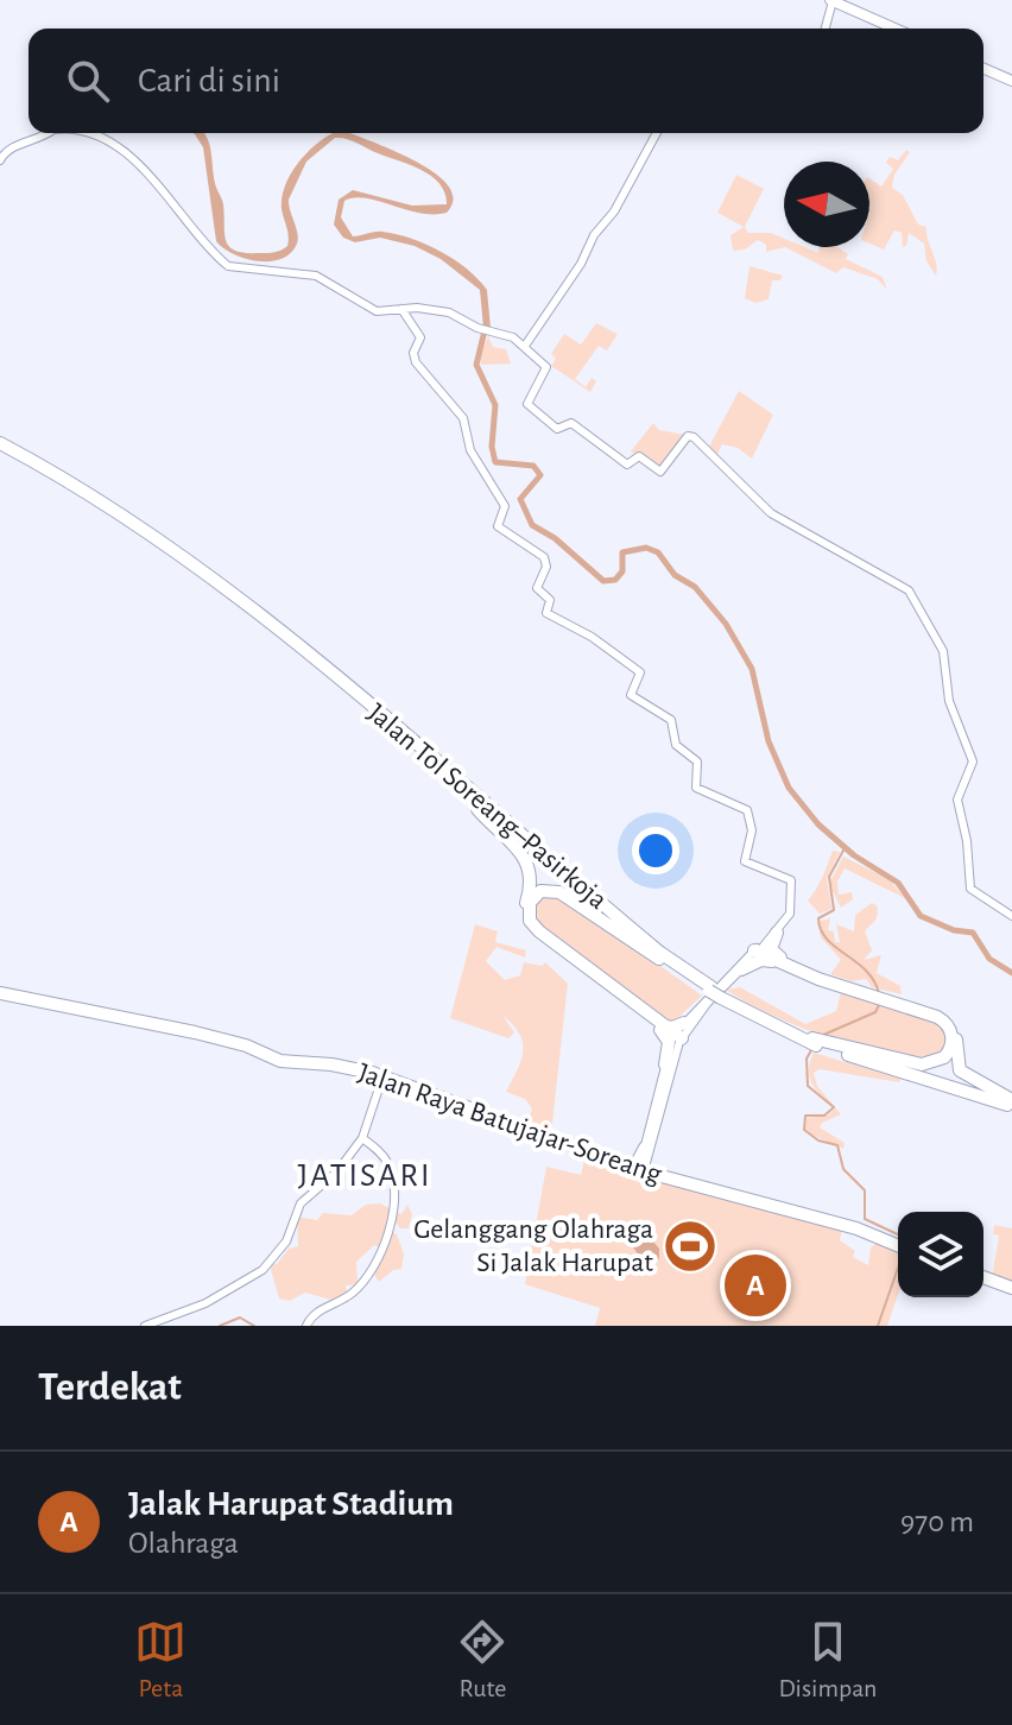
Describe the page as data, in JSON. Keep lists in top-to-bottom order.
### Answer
{
  "streets": {
    "highway": ["Jalan Tol Soreang–Pasirkoja", "Jalan Raya Batujajar-Soreang"]
  },
  "districts": ["JATISARI"],
  "places": {
    "sports": ["Gelanggang Olahraga Si Jalak Harupat"]
  },
  "north": "left",
  "page": {
    "search": "Cari di sini",
    "pins": "A",
    "heading": "Terdekat",
    "list": [
      {
        "mark": "A",
        "name": "Jalak Harupat Stadium",
        "note": "Olahraga",
        "value": "970 m"
      }
    ],
    "nav": ["Peta", "Rute", "Disimpan"]
  }
}
